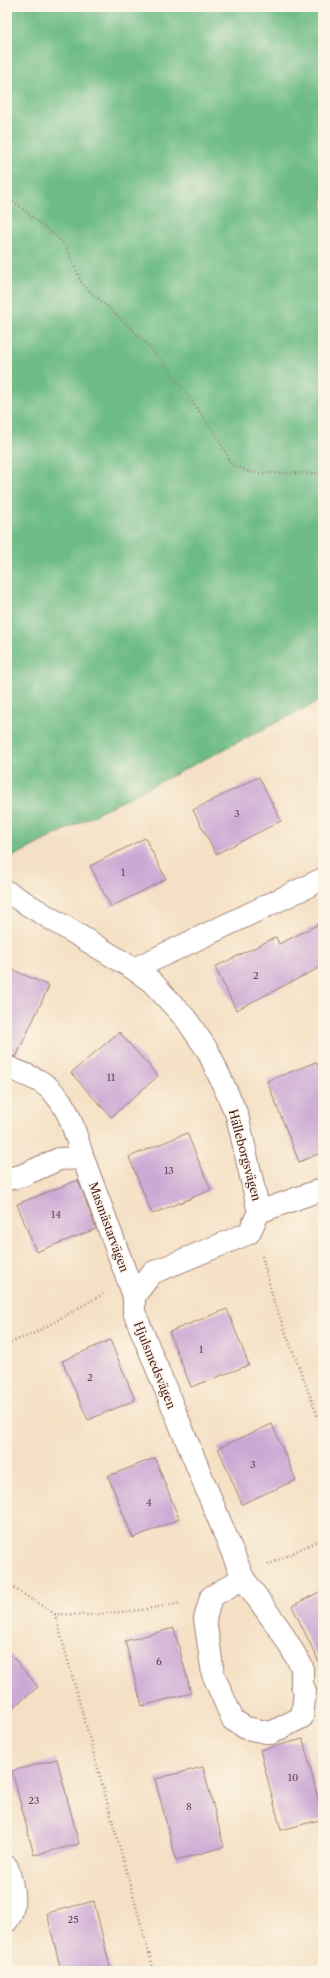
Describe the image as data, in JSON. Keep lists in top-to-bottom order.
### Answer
{
  "streets": {
    "street": ["Hälleborgsvägen", "Masmästarvägen", "Hjulsmedsvägen"]
  },
  "crossings": [
    ["Masmästarvägen", "Hjulsmedsvägen"]
  ],
  "house_numbers": [
    "3",
    "1",
    "2",
    "11",
    "13",
    "14",
    "1",
    "2",
    "3",
    "4",
    "6",
    "10",
    "23",
    "8",
    "25"
  ]
}
